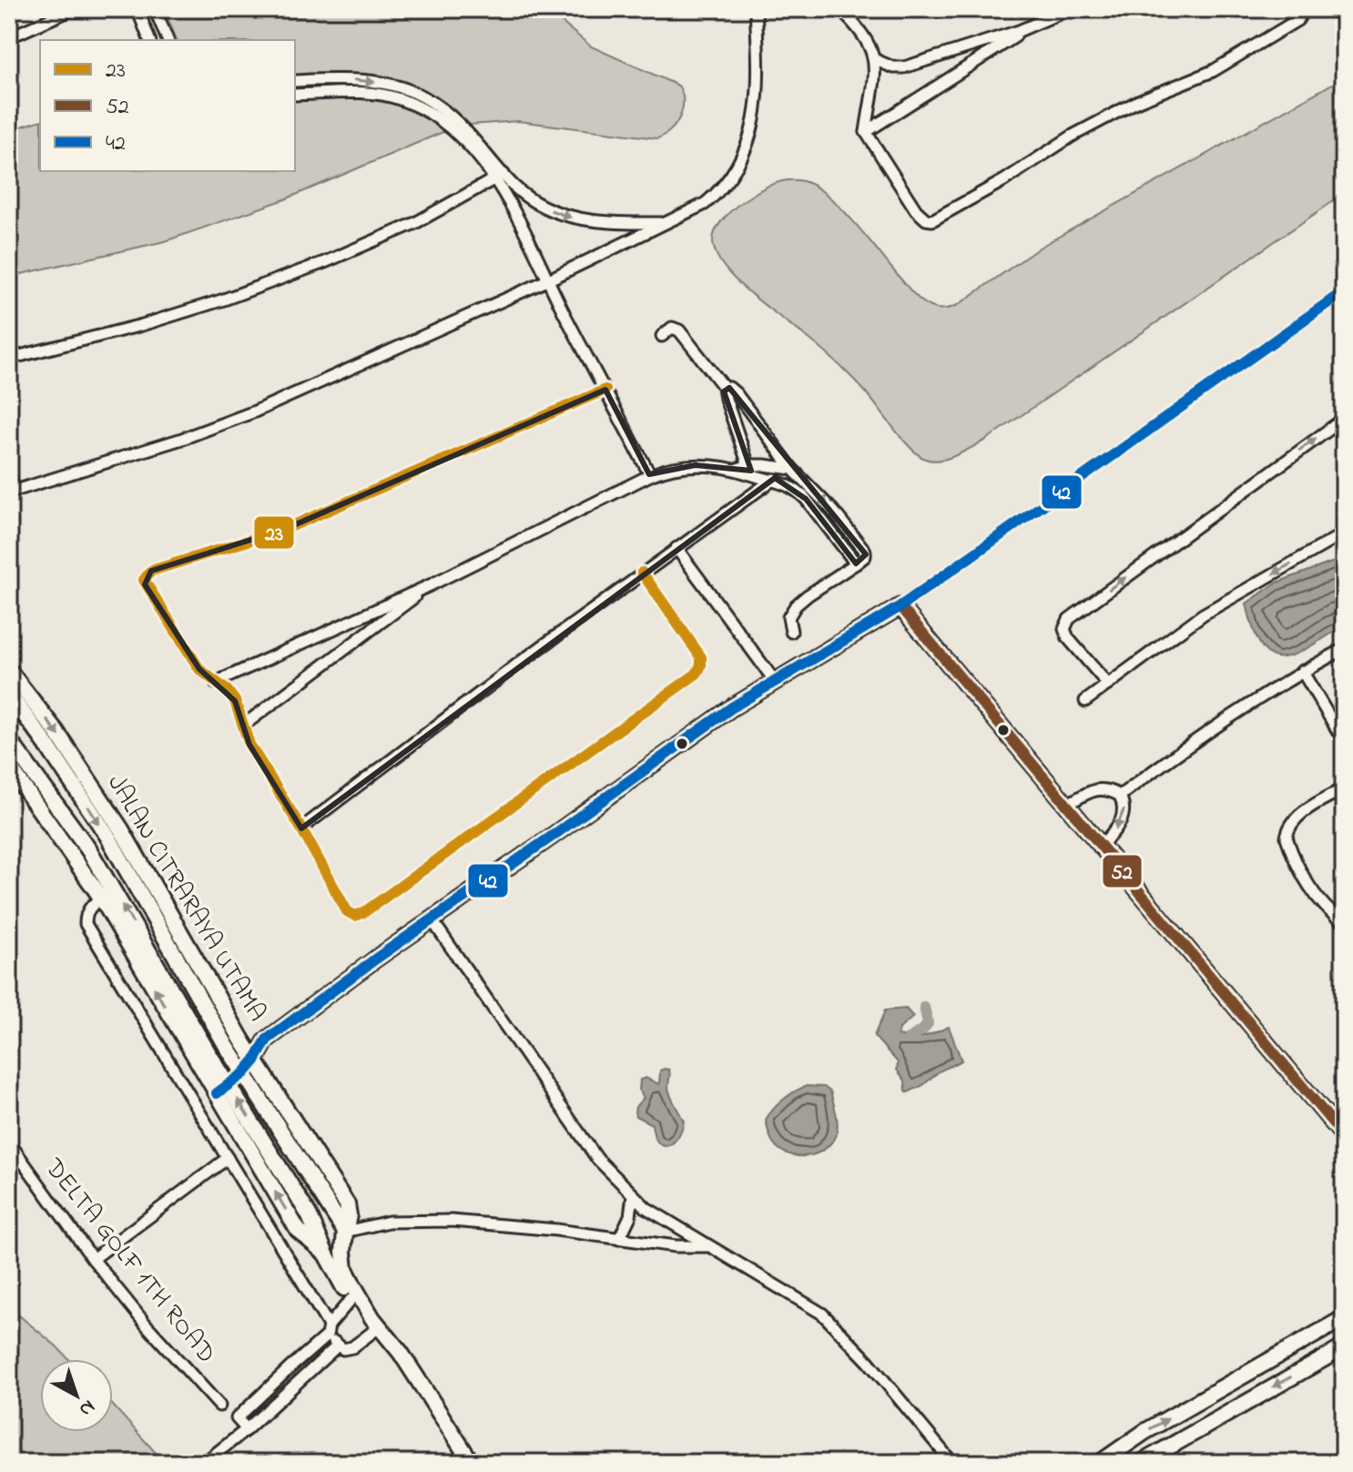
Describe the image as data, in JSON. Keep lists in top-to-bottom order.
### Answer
{
  "streets": {
    "street": ["JALAN CITRARAYA UTAMA", "DELTA GOLF 1TH ROAD"]
  },
  "lines": ["transit line 42", "transit line 23", "transit line 52"],
  "legend": ["23", "52", "42"],
  "north": "bottom right"
}
